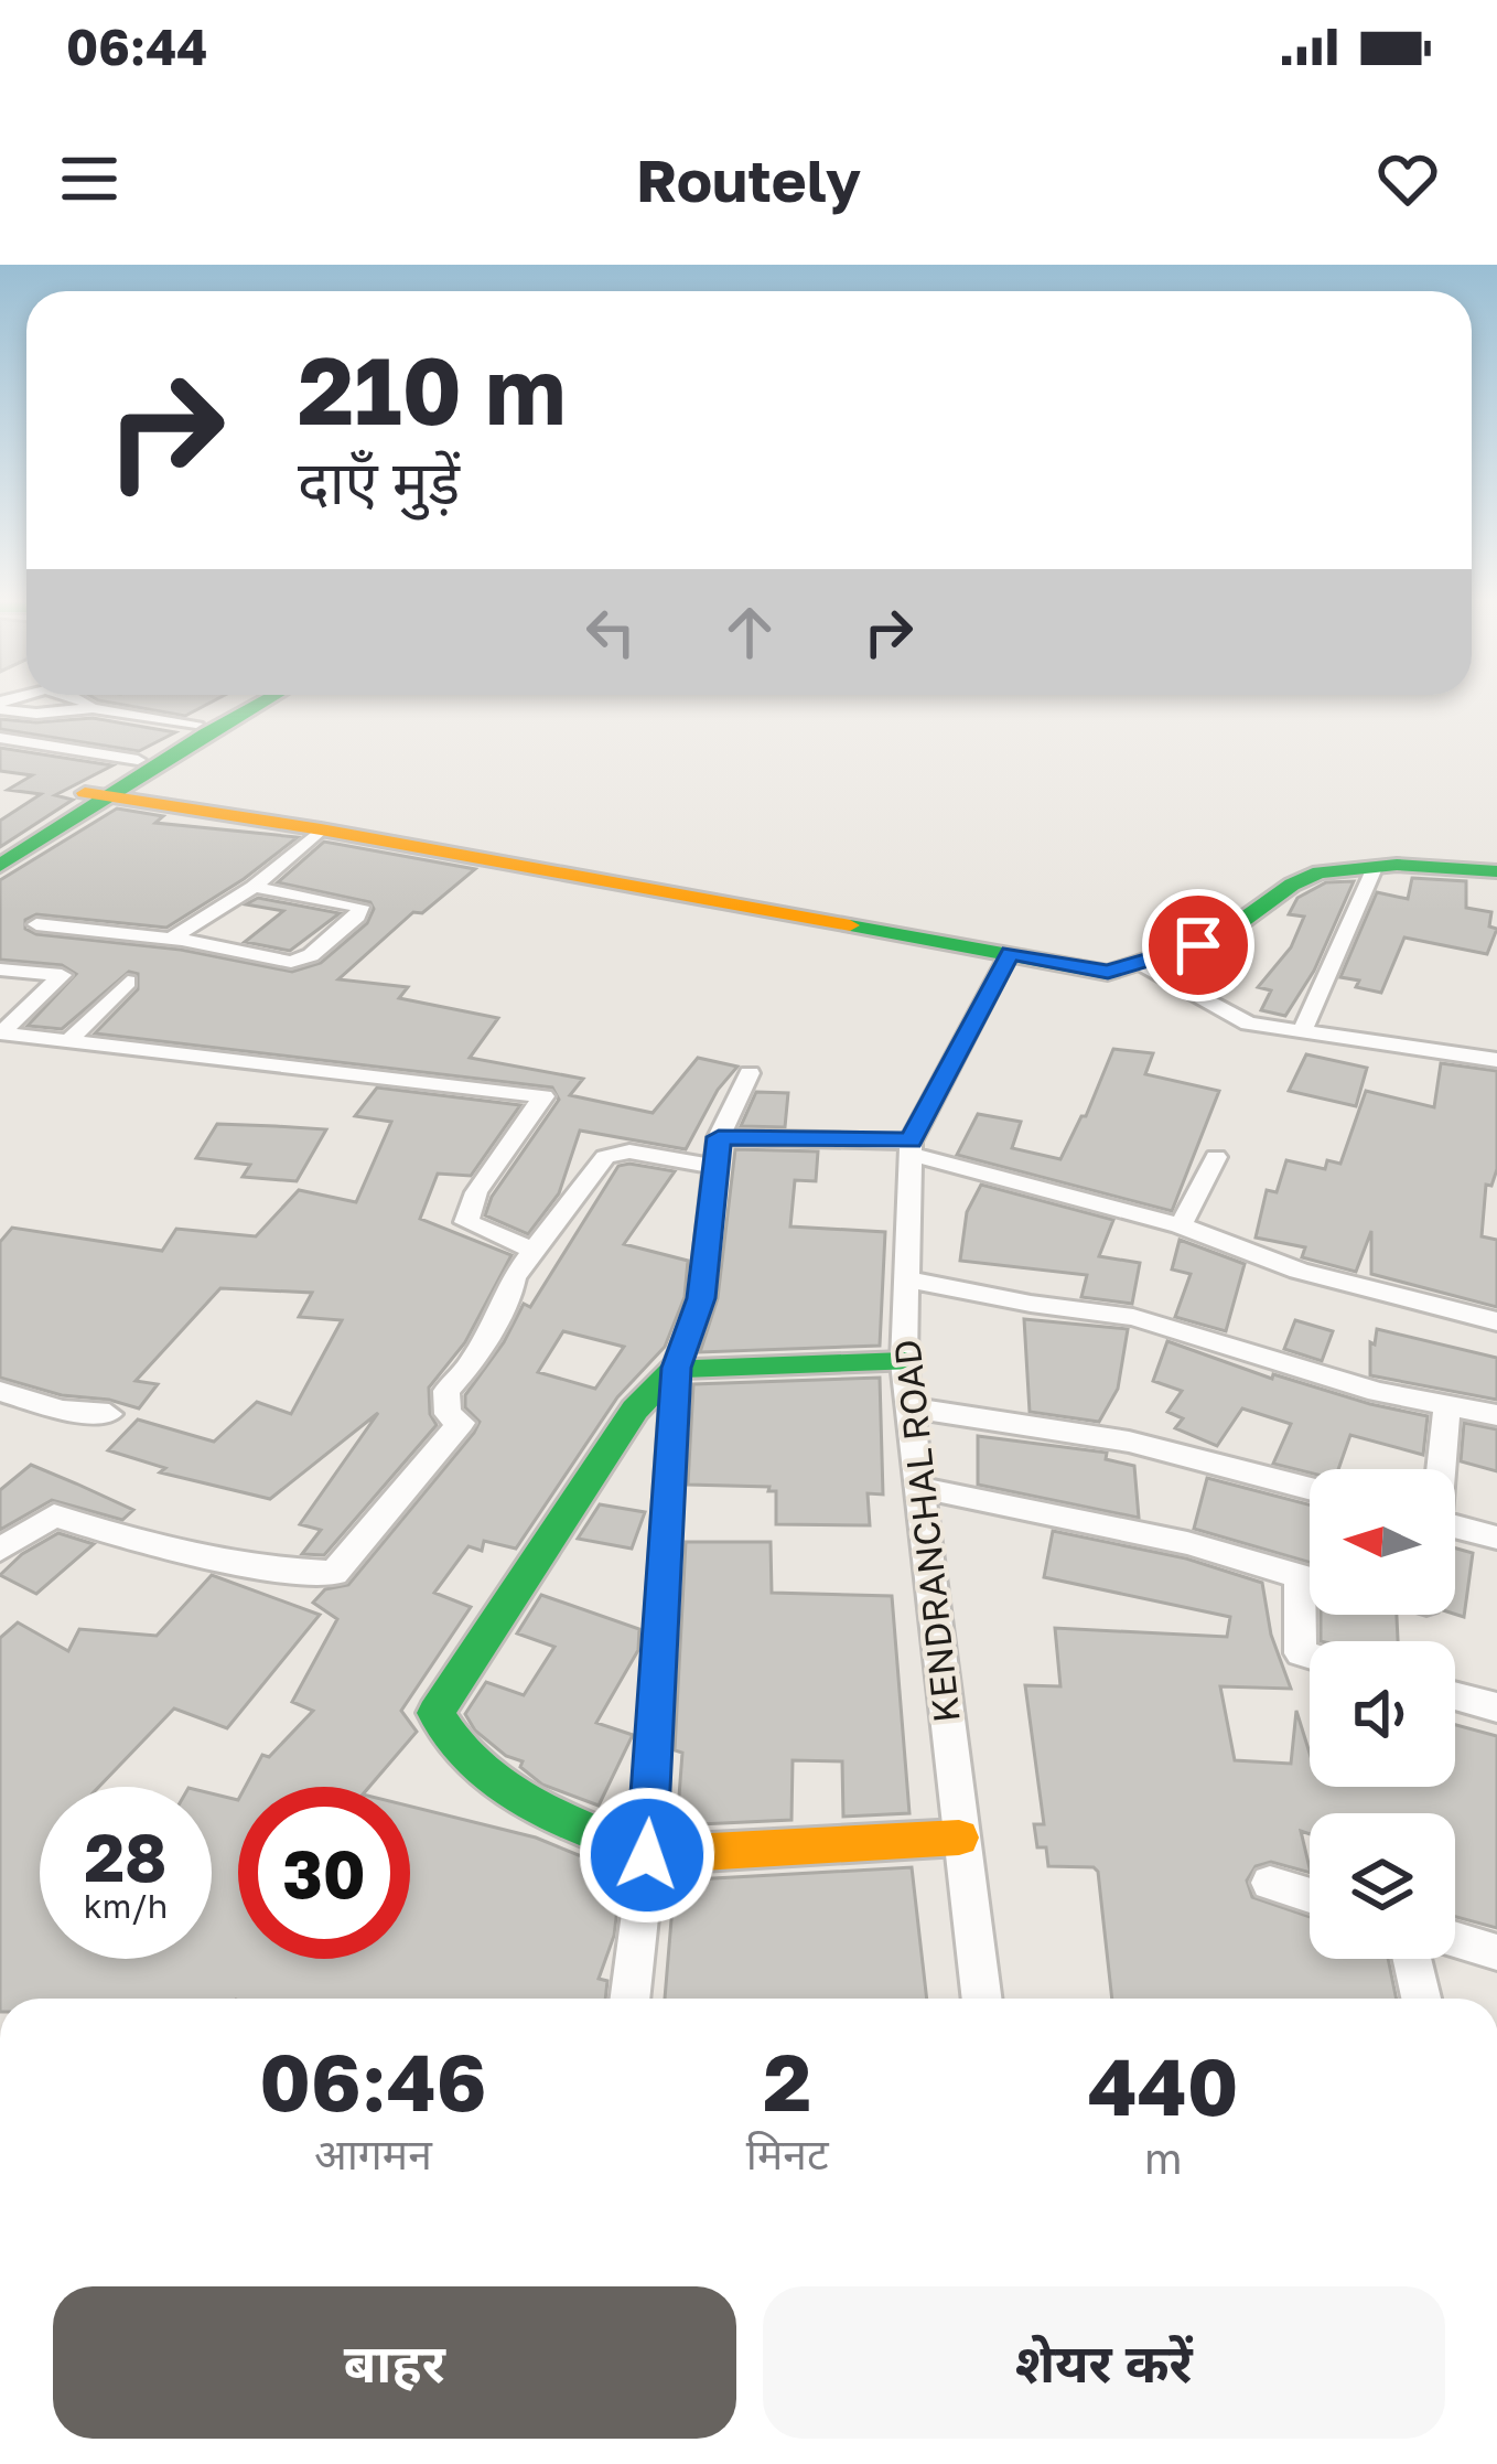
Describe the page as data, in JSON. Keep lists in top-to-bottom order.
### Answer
{
  "streets": {
    "street": ["KENDRANCHAL ROAD"]
  },
  "north": "left",
  "page": {
    "status": "06:44",
    "header": "Routely",
    "turn": ["210 m", "दाएँ मुड़ें"],
    "speed": "28 km/h",
    "limit": "30",
    "eta": [
      "06:46",
      "आगमन",
      "2",
      "मिनट",
      "440",
      "m"
    ],
    "buttons": ["बाहर", "शेयर करें"]
  }
}
